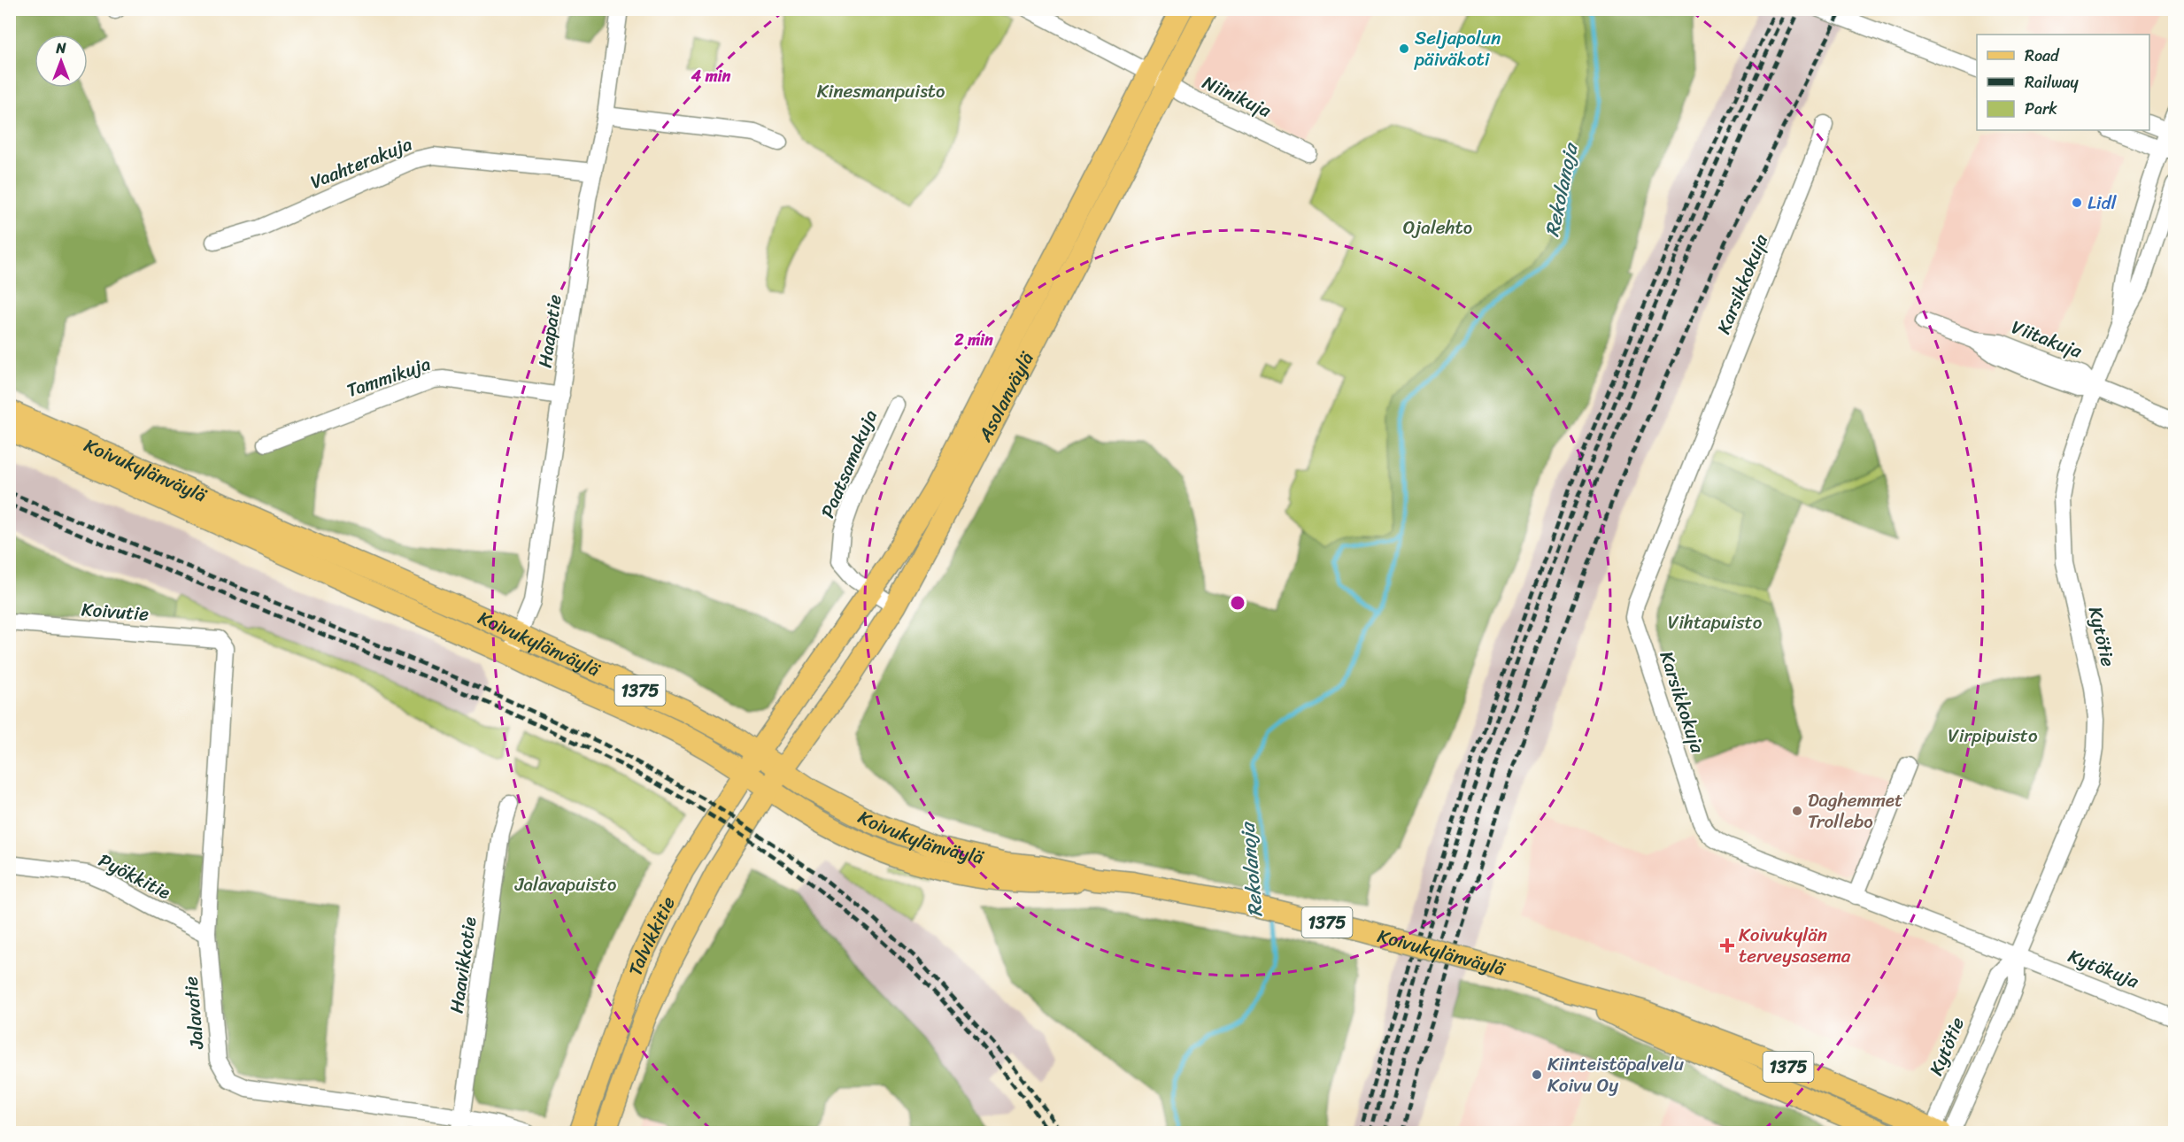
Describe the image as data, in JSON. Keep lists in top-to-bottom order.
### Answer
{
  "streets": {
    "main road": [
      "Asolanväylä",
      "Koivukylänväylä",
      "1375",
      "Talvikkitie"
    ],
    "street": [
      "Niinikuja",
      "Vaahterakuja",
      "Karsikkokuja",
      "Haapatie",
      "Viitakuja",
      "Tammikuja",
      "Paatsamakuja",
      "Koivutie",
      "Kytötie",
      "Pyökkitie",
      "Haavikkotie",
      "Kytökuja",
      "Jalavatie"
    ]
  },
  "crossings": [
    ["Niinikuja", "Asolanväylä"],
    ["Vaahterakuja", "Haapatie"],
    ["Karsikkokuja", "Kytötie"],
    ["Karsikkokuja", "Kytökuja"],
    ["Haapatie", "Tammikuja"],
    ["Haapatie", "Koivukylänväylä"],
    ["Viitakuja", "Kytötie"],
    ["Asolanväylä", "Paatsamakuja"],
    ["Asolanväylä", "Koivukylänväylä"],
    ["Asolanväylä", "Talvikkitie"],
    ["Koivukylänväylä", "Kytötie"],
    ["Koivukylänväylä", "Talvikkitie"],
    ["Koivutie", "Jalavatie"],
    ["Kytötie", "Kytökuja"],
    ["Pyökkitie", "Jalavatie"],
    ["Haavikkotie", "Jalavatie"]
  ],
  "water": ["Rekolanoja"],
  "parks": [
    "Kinesmanpuisto",
    "Ojalehto",
    "Vihtapuisto",
    "Virpipuisto",
    "Jalavapuisto"
  ],
  "places": {
    "other": [
      "Seljapolun päiväkoti",
      "Lidl",
      "Daghemmet Trollebo",
      "Kiinteistöpalvelu Koivu Oy"
    ],
    "health": ["Koivukylän terveysasema"]
  },
  "legend": ["Road", "Railway", "Park"],
  "north": "top",
  "rings": ["4 min", "2 min"]
}
